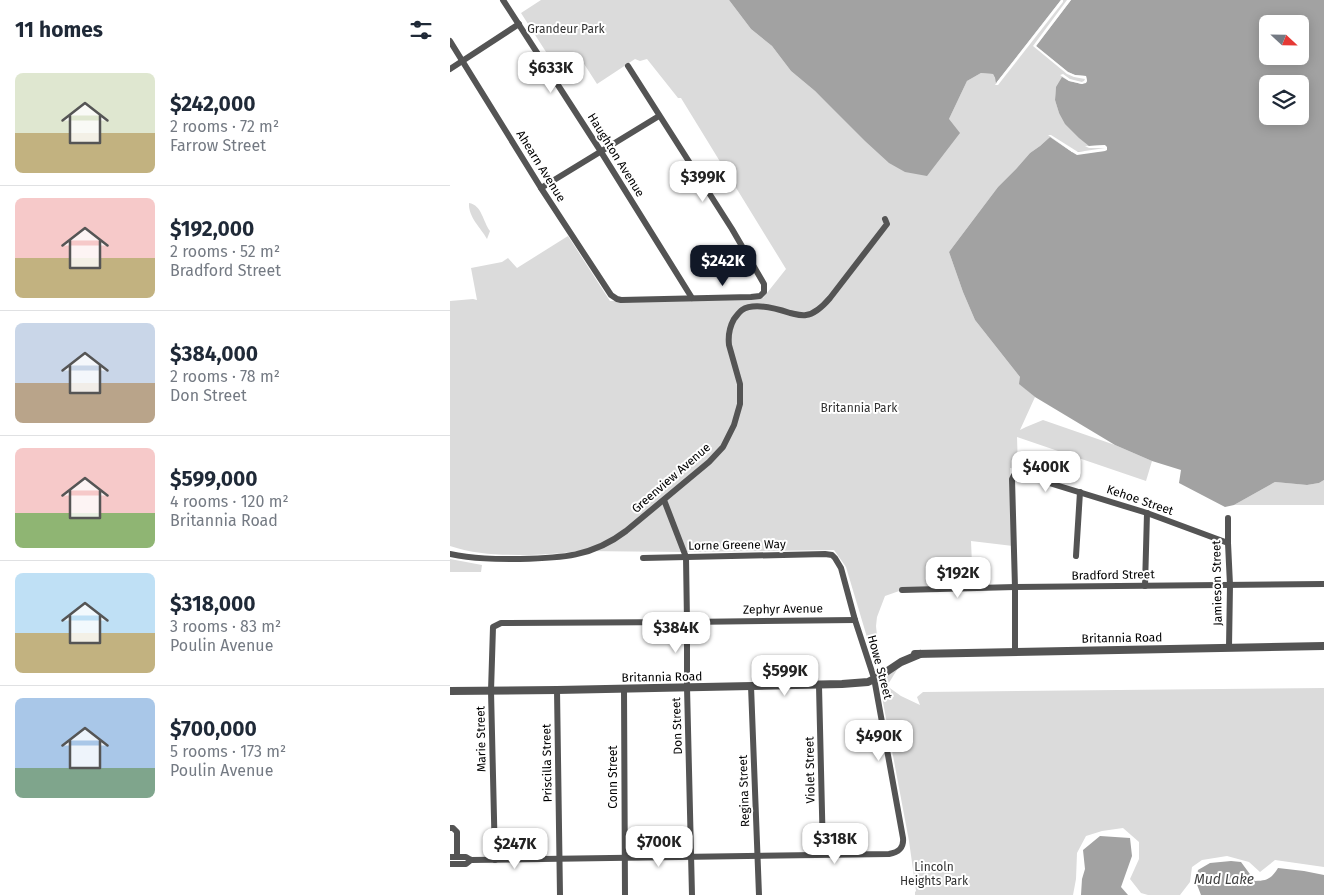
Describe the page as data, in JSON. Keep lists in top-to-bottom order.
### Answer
{
  "streets": {
    "street": [
      "Haughton Avenue",
      "Ahearn Avenue",
      "Greenview Avenue",
      "Kehoe Street",
      "Lorne Greene Way",
      "Bradford Street",
      "Jamieson Street",
      "Zephyr Avenue",
      "Britannia Road",
      "Howe Street",
      "Don Street",
      "Marie Street",
      "Priscilla Street",
      "Violet Street",
      "Conn Street",
      "Regina Street"
    ]
  },
  "crossings": [
    ["Haughton Avenue", "Ahearn Avenue"],
    ["Greenview Avenue", "Don Street"],
    ["Kehoe Street", "Bradford Street"],
    ["Kehoe Street", "Jamieson Street"],
    ["Lorne Greene Way", "Howe Street"],
    ["Lorne Greene Way", "Don Street"],
    ["Bradford Street", "Jamieson Street"],
    ["Jamieson Street", "Britannia Road"],
    ["Zephyr Avenue", "Howe Street"],
    ["Zephyr Avenue", "Don Street"],
    ["Zephyr Avenue", "Marie Street"],
    ["Britannia Road", "Howe Street"],
    ["Britannia Road", "Don Street"],
    ["Britannia Road", "Marie Street"],
    ["Britannia Road", "Priscilla Street"],
    ["Britannia Road", "Violet Street"],
    ["Britannia Road", "Conn Street"],
    ["Britannia Road", "Regina Street"],
    ["Howe Street", "Violet Street"]
  ],
  "water": ["Mud Lake"],
  "parks": ["Grandeur Park", "Britannia Park", "Lincoln Heights Park"],
  "north": "right",
  "page": {
    "heading": "11 homes",
    "price": [
      "$633K",
      "$399K",
      "$242K",
      "$400K",
      "$192K",
      "$384K",
      "$599K",
      "$490K",
      "$318K",
      "$700K",
      "$247K"
    ],
    "list": [
      {
        "name": "$242,000",
        "note": "2 rooms · 72 m² · Farrow Street"
      },
      {
        "name": "$192,000",
        "note": "2 rooms · 52 m² · Bradford Street"
      },
      {
        "name": "$384,000",
        "note": "2 rooms · 78 m² · Don Street"
      },
      {
        "name": "$599,000",
        "note": "4 rooms · 120 m² · Britannia Road"
      },
      {
        "name": "$318,000",
        "note": "3 rooms · 83 m² · Poulin Avenue"
      },
      {
        "name": "$700,000",
        "note": "5 rooms · 173 m² · Poulin Avenue"
      }
    ]
  }
}
